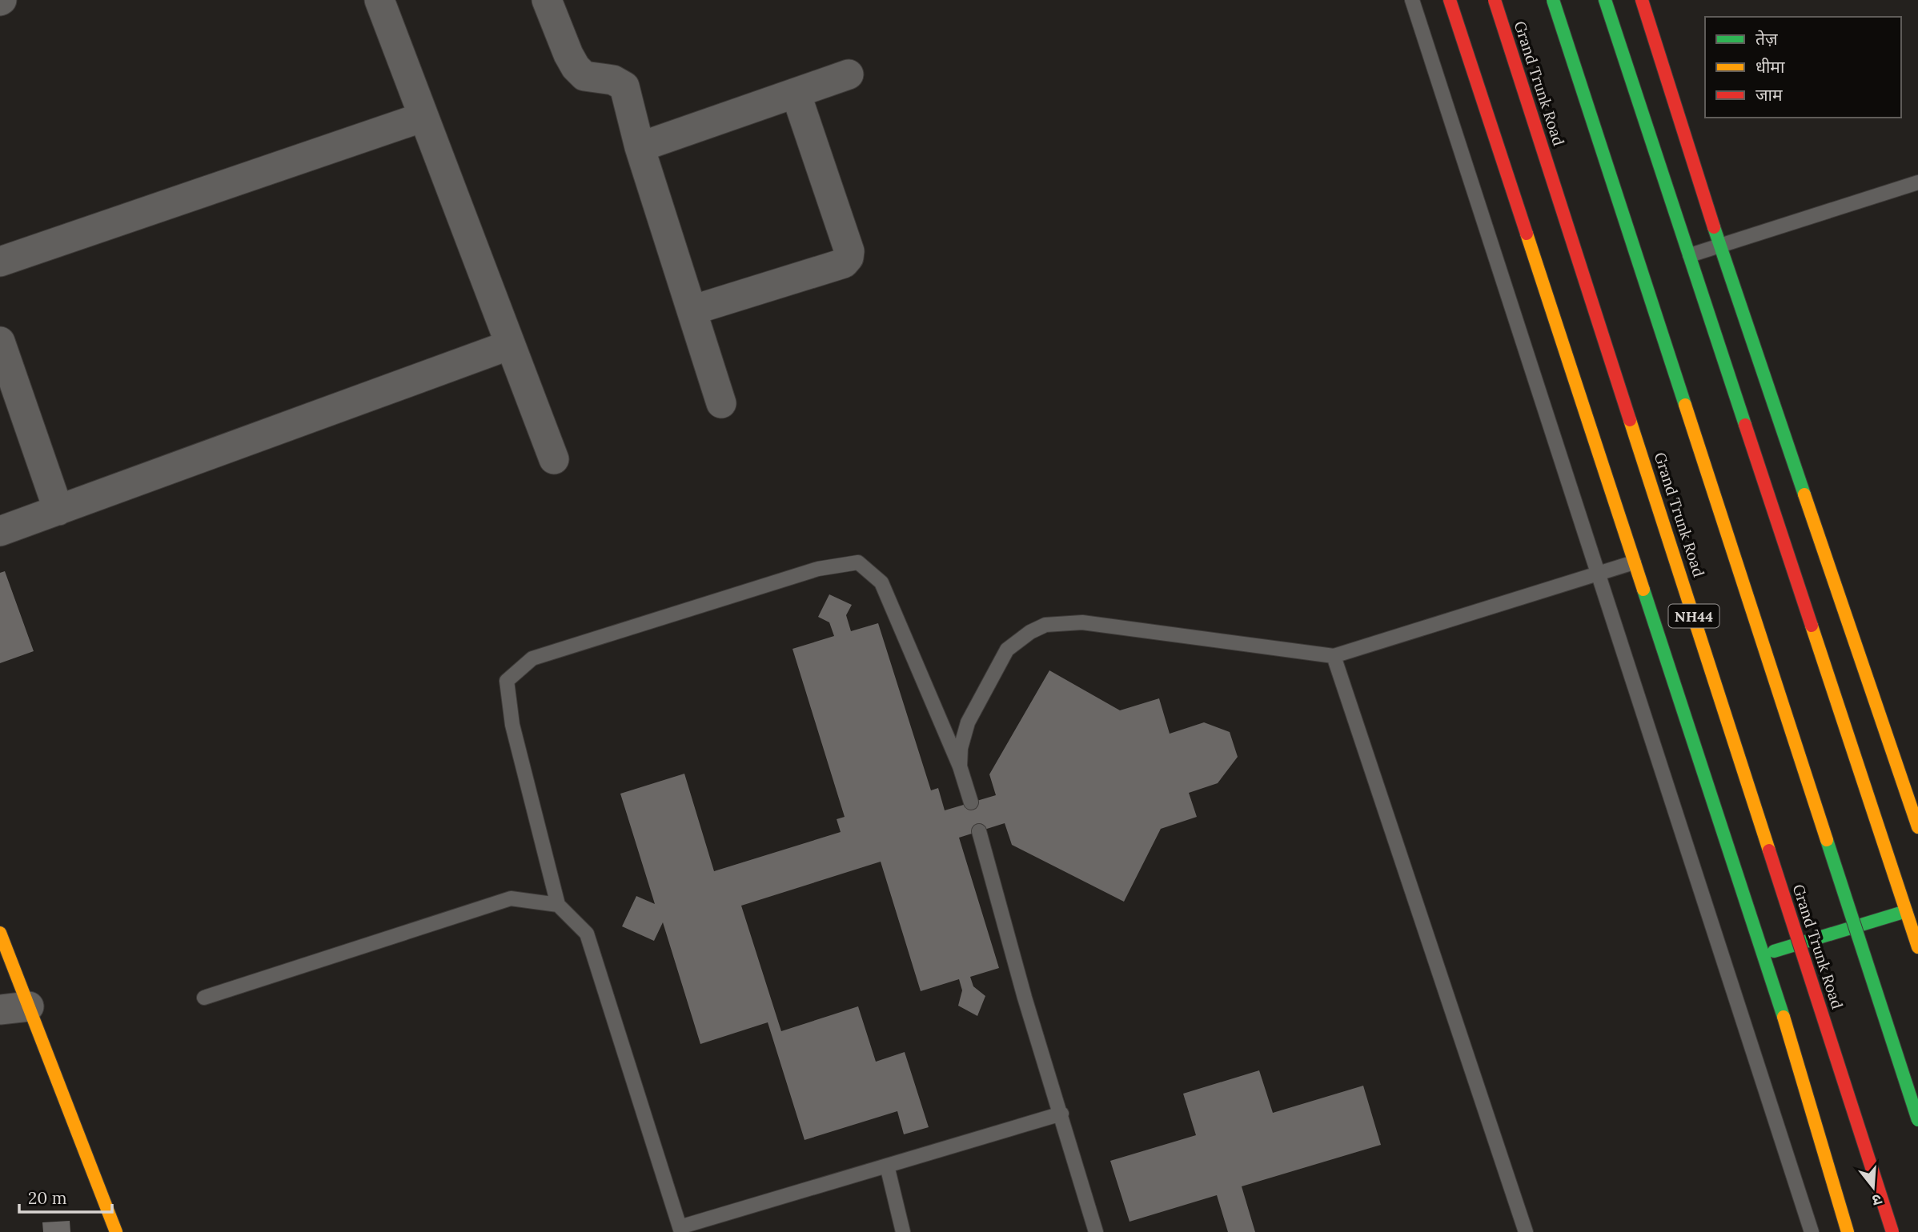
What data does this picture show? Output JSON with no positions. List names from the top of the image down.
{
  "streets": {
    "main road": ["Grand Trunk Road", "NH44"]
  },
  "legend": ["तेज़", "धीमा", "जाम"],
  "scale_bar": "20 m",
  "north": "bottom"
}
